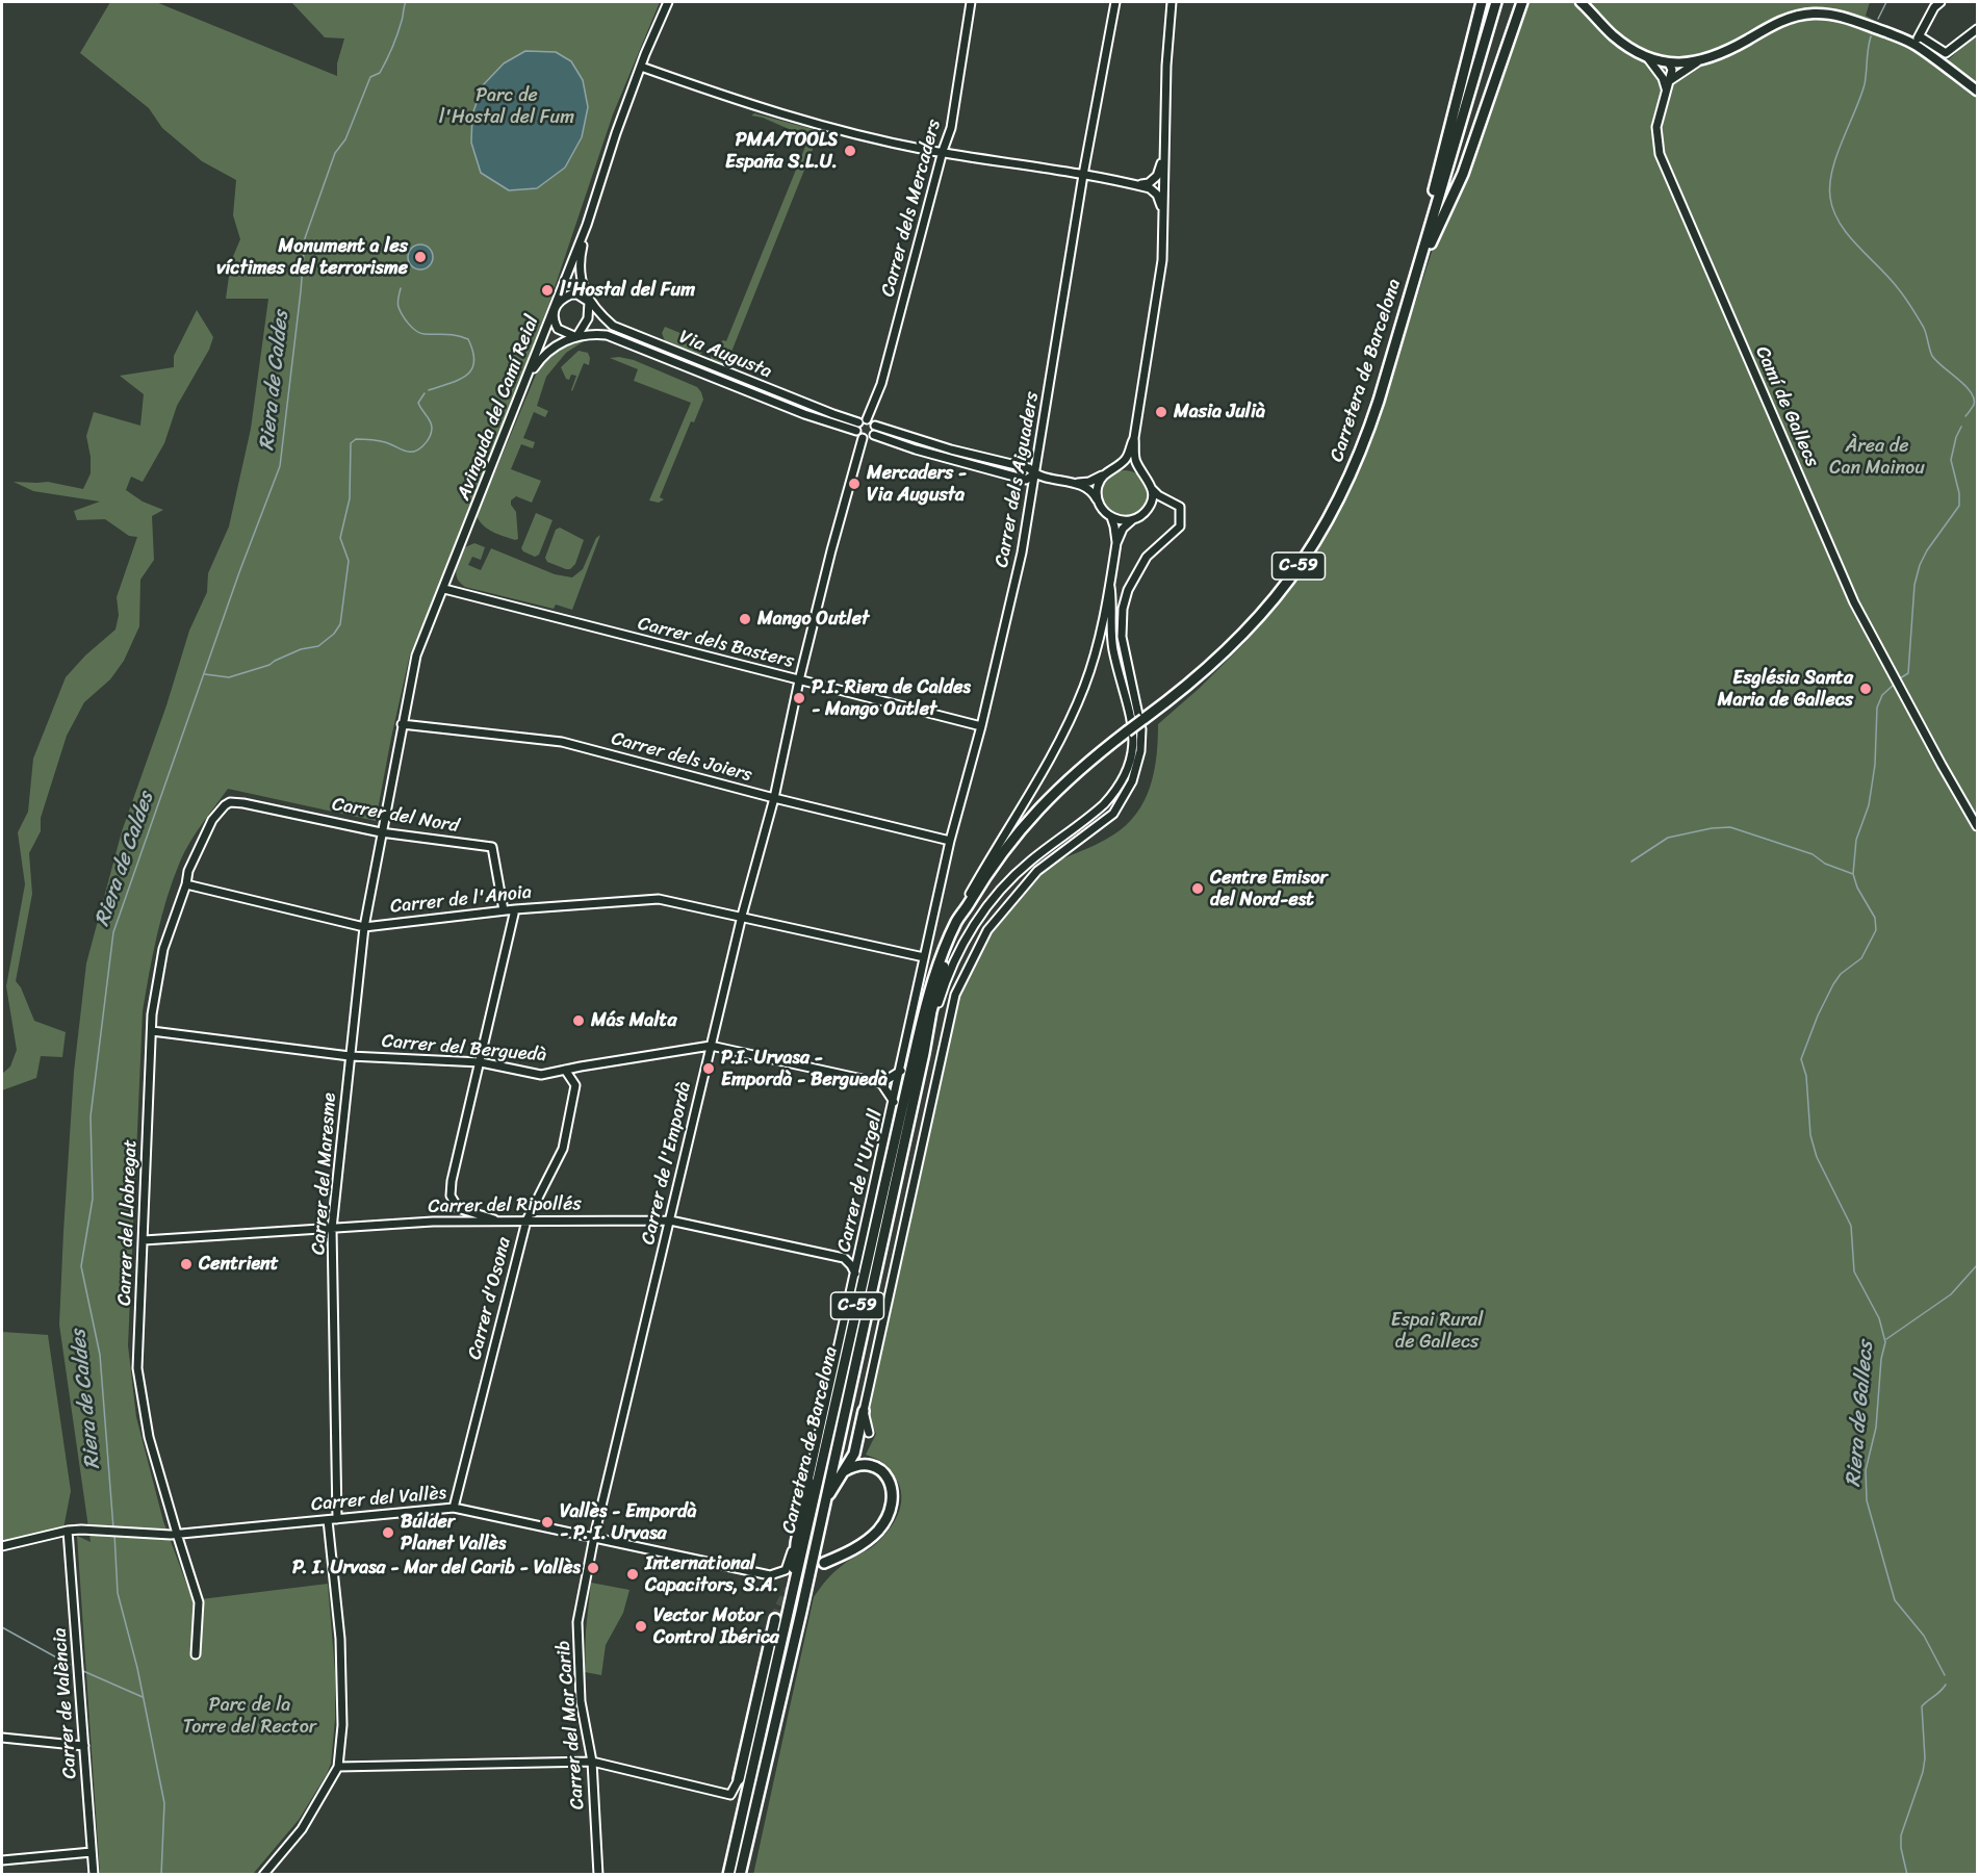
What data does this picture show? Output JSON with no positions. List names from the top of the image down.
{
  "streets": {
    "highway": ["Carretera de Barcelona", "C-59"],
    "street": [
      "Carrer dels Mercaders",
      "Via Augusta",
      "Camí de Gallecs",
      "Avinguda del Camí Reial",
      "Carrer dels Aiguaders",
      "Carrer dels Basters",
      "Carrer dels Joiers",
      "Carrer del Nord",
      "Carrer de l'Anoia",
      "Carrer del Berguedà",
      "Carrer de l'Empordà",
      "Carrer del Maresme",
      "Carrer de l'Urgell",
      "Carrer del Ripollés",
      "Carrer del Llobregat",
      "Carrer d'Osona",
      "Carrer del Vallès",
      "Carrer de València",
      "Carrer del Mar Carib"
    ]
  },
  "crossings": [
    ["Carrer dels Mercaders", "Via Augusta"],
    ["Via Augusta", "Avinguda del Camí Reial"],
    ["Avinguda del Camí Reial", "Carrer dels Basters"],
    ["Avinguda del Camí Reial", "Carrer dels Joiers"],
    ["Avinguda del Camí Reial", "Carrer del Nord"],
    ["Avinguda del Camí Reial", "Carrer del Maresme"],
    ["Carrer dels Aiguaders", "Carrer dels Basters"],
    ["Carrer dels Aiguaders", "Carrer dels Joiers"],
    ["Carrer dels Aiguaders", "Carrer de l'Urgell"],
    ["Carrer dels Joiers", "Carrer de l'Empordà"],
    ["Carrer del Nord", "Carrer de l'Anoia"],
    ["Carrer del Nord", "Carrer del Maresme"],
    ["Carrer del Nord", "Carrer del Llobregat"],
    ["Carrer de l'Anoia", "Carrer de l'Empordà"],
    ["Carrer de l'Anoia", "Carrer del Maresme"],
    ["Carrer de l'Anoia", "Carrer del Llobregat"],
    ["Carrer del Berguedà", "Carrer de l'Empordà"],
    ["Carrer del Berguedà", "Carrer del Maresme"],
    ["Carrer del Berguedà", "Carrer del Llobregat"],
    ["Carrer del Berguedà", "Carrer d'Osona"],
    ["Carrer de l'Empordà", "Carrer del Ripollés"],
    ["Carrer de l'Empordà", "Carrer del Vallès"],
    ["Carrer de l'Empordà", "Carrer del Mar Carib"],
    ["Carrer del Maresme", "Carrer del Ripollés"],
    ["Carrer del Maresme", "Carrer del Vallès"],
    ["Carrer de l'Urgell", "Carrer del Ripollés"],
    ["Carrer de l'Urgell", "Carrer del Vallès"],
    ["Carrer del Ripollés", "Carrer del Llobregat"],
    ["Carrer del Ripollés", "Carrer d'Osona"],
    ["Carrer del Llobregat", "Carrer del Vallès"],
    ["Carrer d'Osona", "Carrer del Vallès"],
    ["Carrer del Vallès", "Carrer de València"],
    ["Carrer del Vallès", "Carrer del Mar Carib"]
  ],
  "water": ["Riera de Caldes", "Riera de Gallecs"],
  "parks": [
    "Parc de l'Hostal del Fum",
    "Àrea de Can Mainou",
    "Espai Rural de Gallecs",
    "Parc de la Torre del Rector"
  ],
  "places": [
    "PMA/TOOLS España S.L.U.",
    "Monument a les víctimes del terrorisme",
    "l'Hostal del Fum",
    "Masia Julià",
    "Mercaders - Via Augusta",
    "Mango Outlet",
    "Església Santa Maria de Gallecs",
    "P.I. Riera de Caldes - Mango Outlet",
    "Centre Emisor del Nord-est",
    "Más Malta",
    "P.I. Urvasa - Empordà - Berguedà",
    "Centrient",
    "Vallès - Empordà - P. I. Urvasa",
    "Búlder Planet Vallès",
    "P. I. Urvasa - Mar del Carib - Vallès",
    "International Capacitors, S.A.",
    "Vector Motor Control Ibérica"
  ]
}
